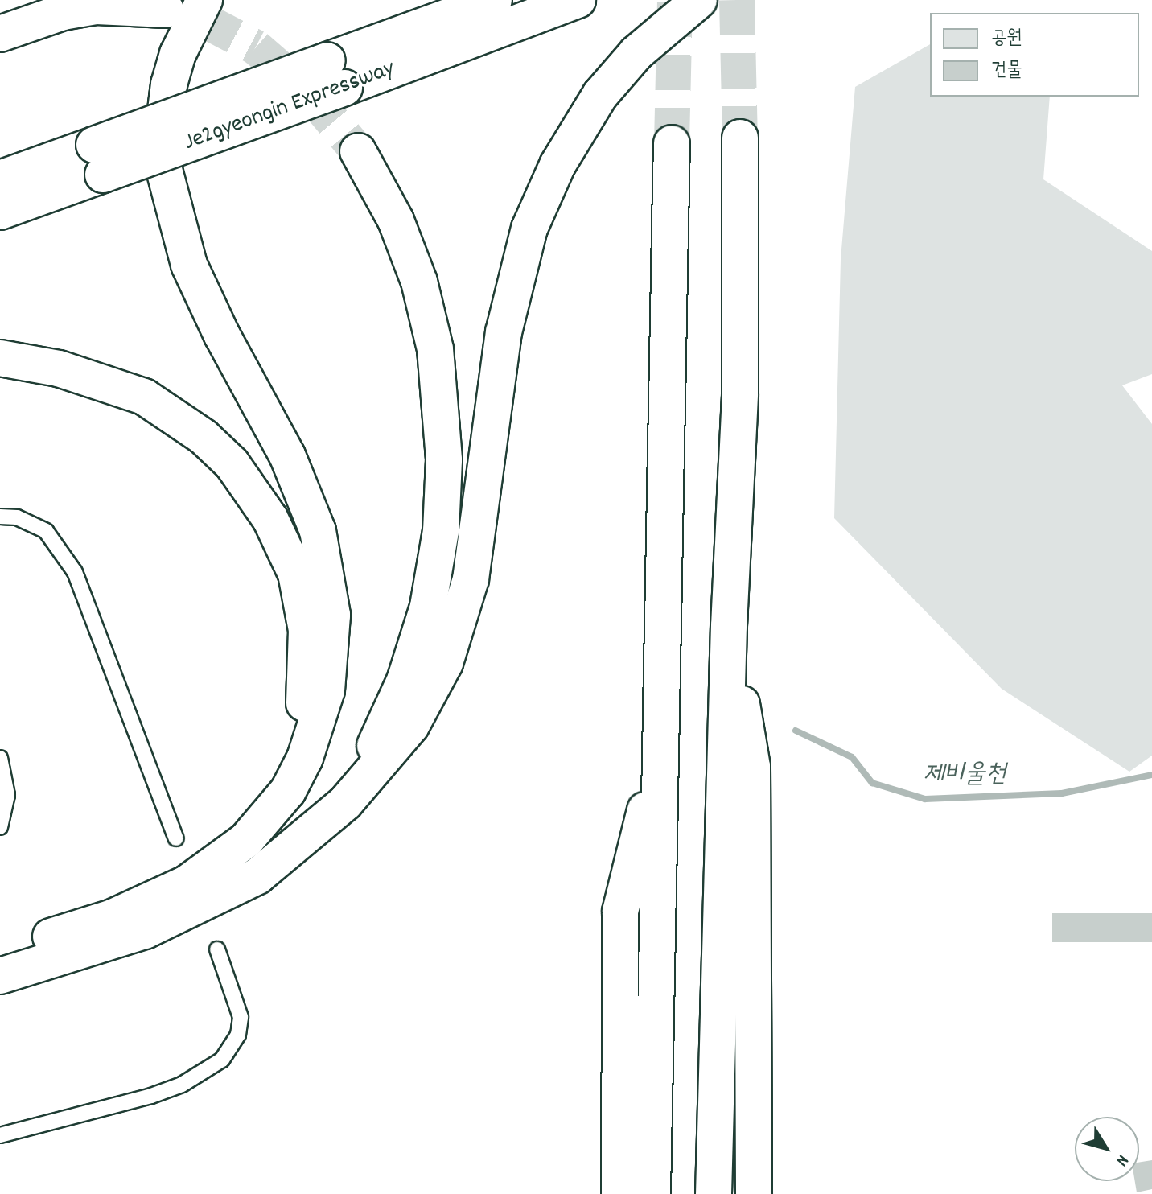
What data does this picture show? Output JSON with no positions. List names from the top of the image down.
{
  "streets": {
    "highway": ["Je2gyeongin Expressway"]
  },
  "water": ["제비울천"],
  "legend": ["공원", "건물"],
  "north": "bottom right"
}
